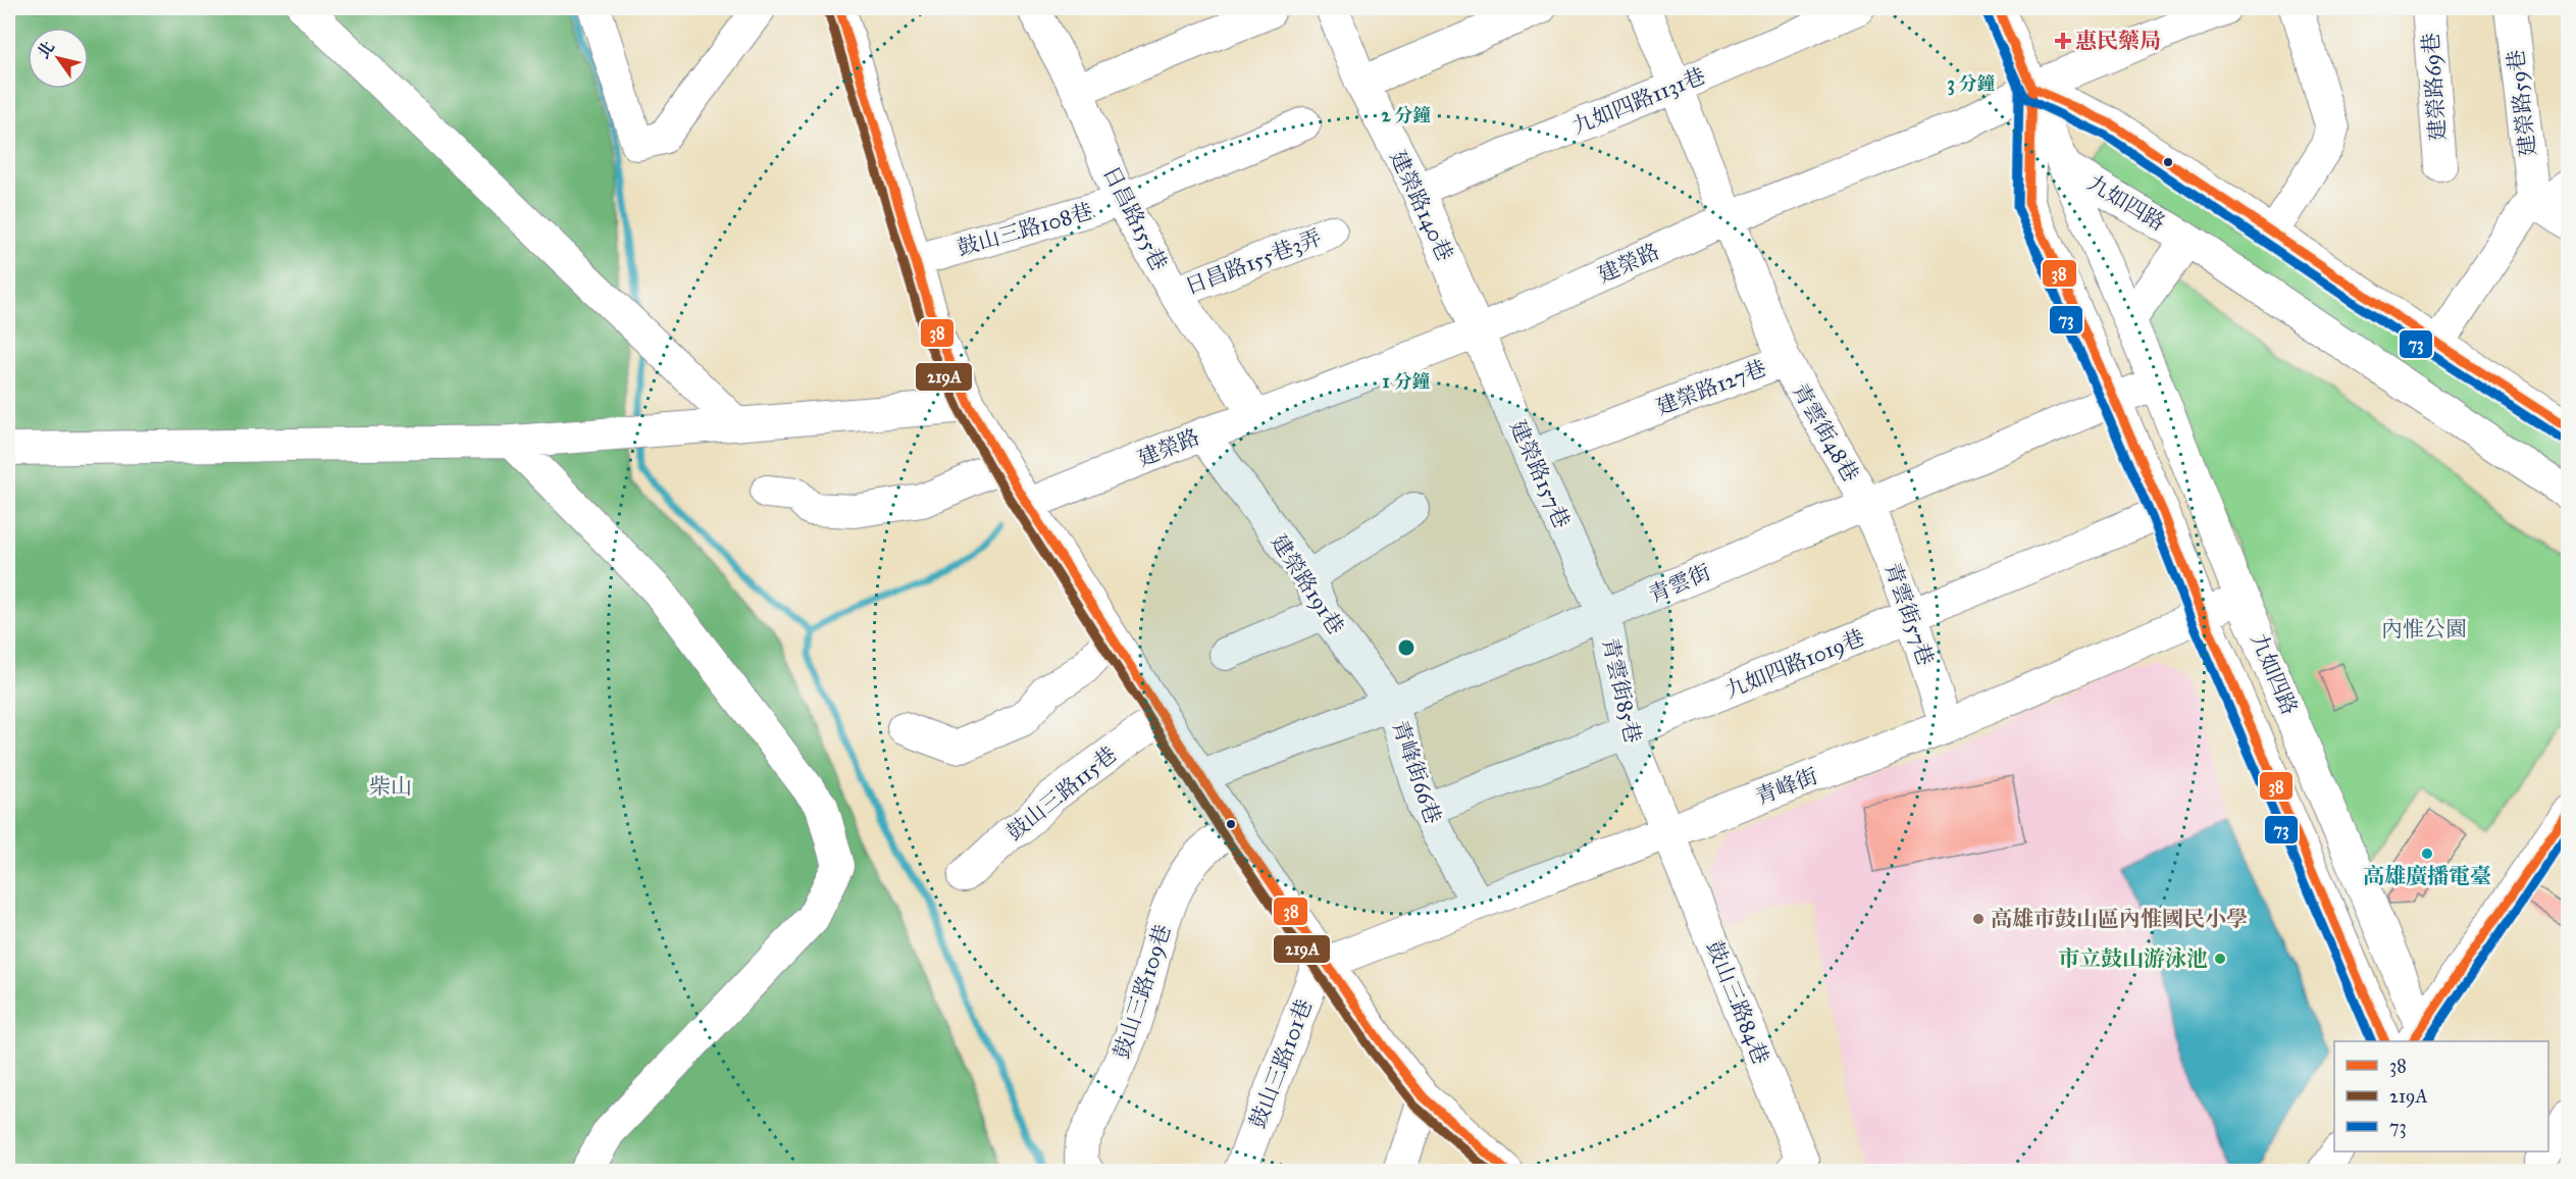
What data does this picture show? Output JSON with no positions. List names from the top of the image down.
{
  "streets": {
    "street": [
      "建榮路69巷",
      "九如四路1131巷",
      "建榮路59巷",
      "九如四路",
      "建榮路140巷",
      "日昌路155巷",
      "鼓山三路108巷",
      "日昌路155巷3弄",
      "建榮路",
      "建榮路127巷",
      "青雲街48巷",
      "建榮路157巷",
      "青雲街",
      "建榮路191巷",
      "青雲街57巷",
      "九如四路1019巷",
      "青雲街85巷",
      "青峰街66巷",
      "青峰街",
      "鼓山三路115巷",
      "鼓山三路109巷",
      "鼓山三路84巷",
      "鼓山三路101巷"
    ]
  },
  "crossings": [
    ["九如四路1131巷", "建榮路140巷"],
    ["九如四路1131巷", "建榮路127巷"],
    ["九如四路", "建榮路"],
    ["九如四路", "青雲街"],
    ["九如四路", "九如四路1019巷"],
    ["九如四路", "青峰街"],
    ["建榮路140巷", "建榮路"],
    ["建榮路140巷", "建榮路157巷"],
    ["日昌路155巷", "鼓山三路108巷"],
    ["日昌路155巷", "日昌路155巷3弄"],
    ["日昌路155巷", "建榮路"],
    ["建榮路", "建榮路127巷"],
    ["建榮路", "建榮路157巷"],
    ["建榮路", "建榮路191巷"],
    ["建榮路127巷", "青雲街48巷"],
    ["建榮路127巷", "建榮路157巷"],
    ["青雲街48巷", "青雲街"],
    ["青雲街48巷", "青雲街57巷"],
    ["建榮路157巷", "青雲街"],
    ["建榮路157巷", "青雲街85巷"],
    ["青雲街", "建榮路191巷"],
    ["青雲街", "青雲街57巷"],
    ["青雲街", "青雲街85巷"],
    ["青雲街", "青峰街66巷"],
    ["建榮路191巷", "青峰街66巷"],
    ["青雲街57巷", "九如四路1019巷"],
    ["青雲街57巷", "青峰街"],
    ["九如四路1019巷", "青雲街85巷"],
    ["九如四路1019巷", "青峰街66巷"],
    ["青雲街85巷", "青峰街"],
    ["青雲街85巷", "鼓山三路84巷"],
    ["青峰街66巷", "青峰街"],
    ["青峰街", "鼓山三路84巷"],
    ["青峰街", "鼓山三路101巷"]
  ],
  "parks": ["內惟公園", "柴山"],
  "places": {
    "health": ["惠民藥局"],
    "other": ["高雄廣播電臺", "高雄市鼓山區內惟國民小學", "市立鼓山游泳池"]
  },
  "lines": ["transit line 38", "transit line 219A", "transit line 73"],
  "legend": ["38", "219A", "73"],
  "north": "top left",
  "rings": ["3 分鐘", "2 分鐘", "1 分鐘"]
}
